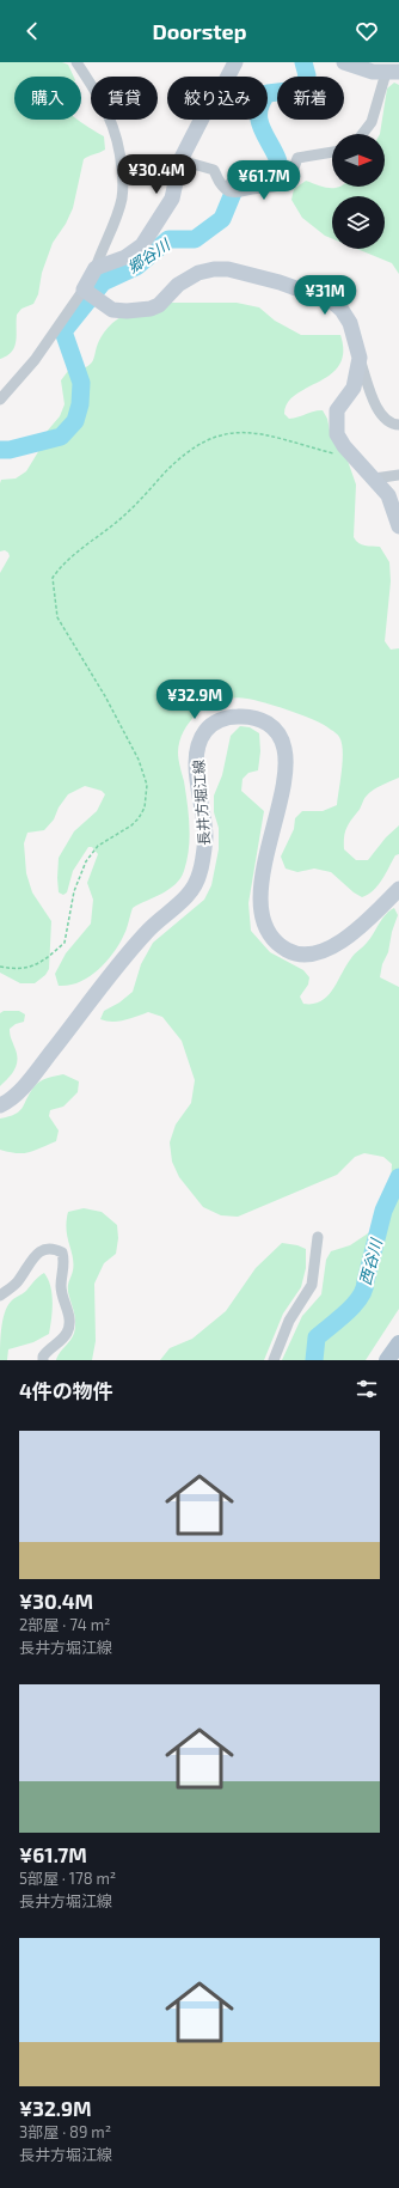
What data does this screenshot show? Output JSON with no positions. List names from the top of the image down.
{
  "streets": {
    "main road": ["長井方堀江線"]
  },
  "water": ["郷谷川", "西谷川"],
  "north": "right",
  "page": {
    "header": "Doorstep",
    "chip": [
      "購入",
      "賃貸",
      "絞り込み",
      "新着"
    ],
    "price": [
      "¥30.4M",
      "¥61.7M",
      "¥31M",
      "¥32.9M"
    ],
    "heading": "4件の物件",
    "list": [
      {
        "name": "¥30.4M",
        "note": "2部屋 · 74 m² · 長井方堀江線"
      },
      {
        "name": "¥61.7M",
        "note": "5部屋 · 178 m² · 長井方堀江線"
      },
      {
        "name": "¥32.9M",
        "note": "3部屋 · 89 m² · 長井方堀江線"
      }
    ]
  }
}
